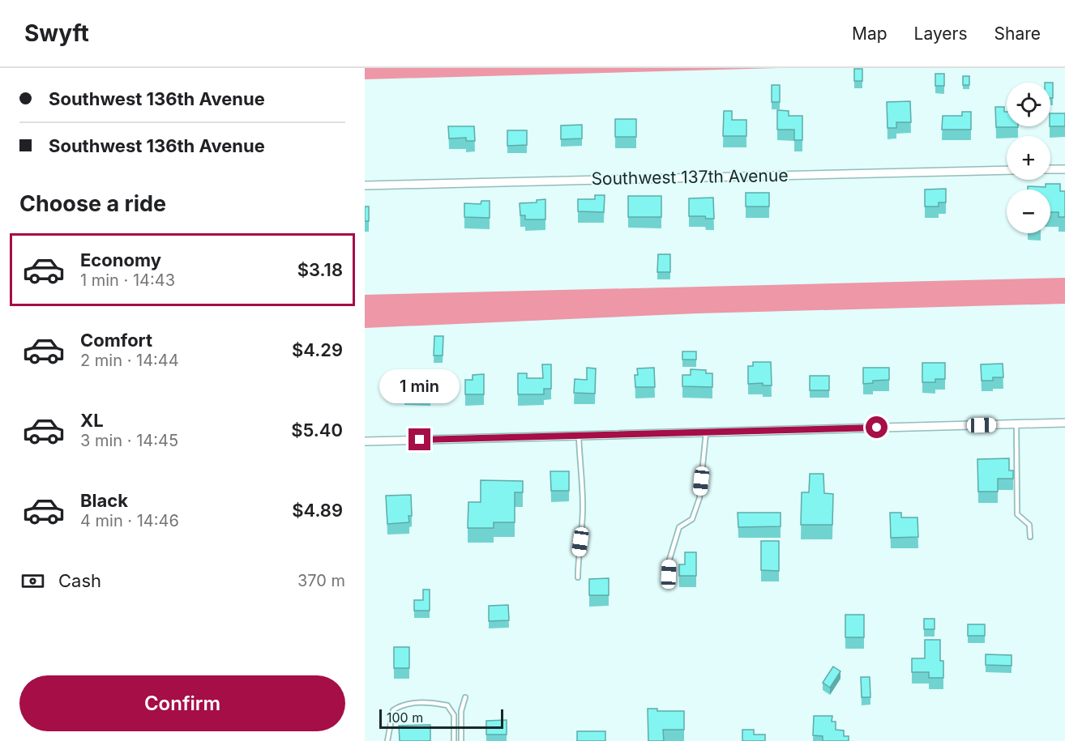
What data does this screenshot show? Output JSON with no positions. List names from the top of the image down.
{
  "streets": {
    "street": ["Southwest 137th Avenue"]
  },
  "scale_bar": "100 m",
  "page": {
    "header": "Swyft",
    "nav": ["Map", "Layers", "Share"],
    "banner": ["Southwest 136th Avenue", "Southwest 136th Avenue"],
    "map_buttons": ["+", "−"],
    "heading": "Choose a ride",
    "list": [
      {
        "name": "Economy",
        "note": "1 min · 14:43",
        "value": "$3.18"
      },
      {
        "name": "Comfort",
        "note": "2 min · 14:44",
        "value": "$4.29"
      },
      {
        "name": "XL",
        "note": "3 min · 14:45",
        "value": "$5.40"
      },
      {
        "name": "Black",
        "note": "4 min · 14:46",
        "value": "$4.89"
      }
    ],
    "bubble": "1 min",
    "pay": ["Cash", "370 m"],
    "buttons": "Confirm",
    "scale": "100 m"
  }
}
